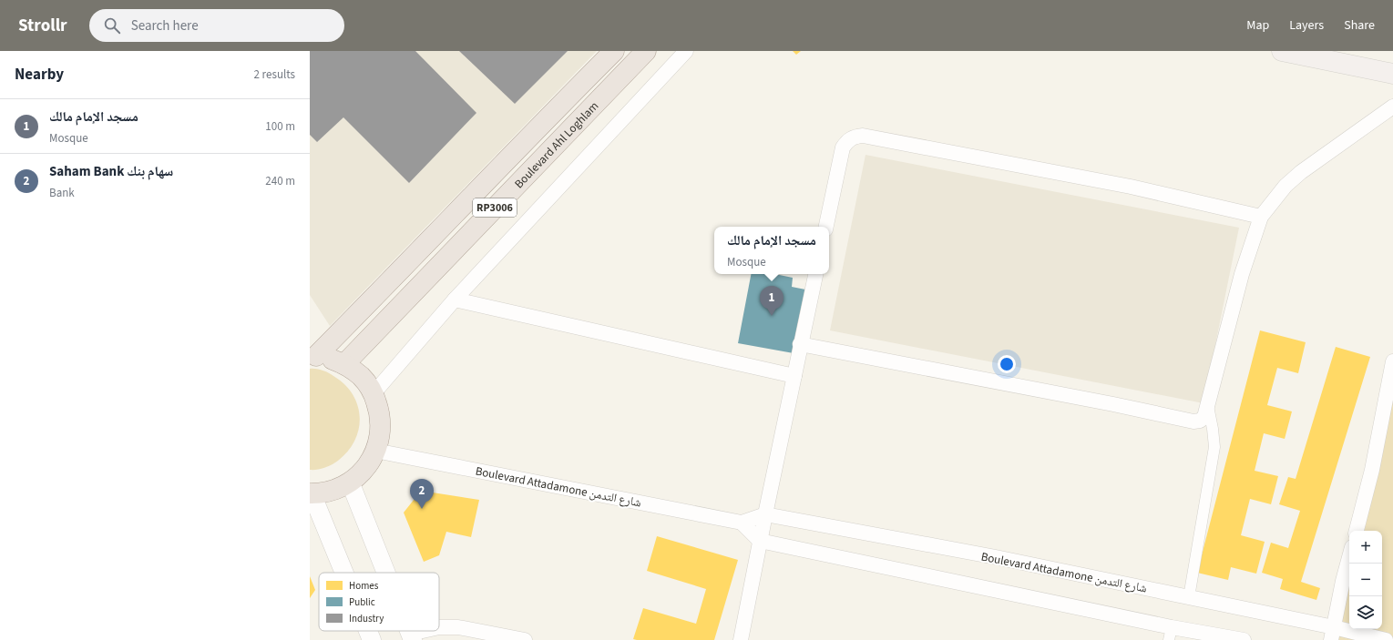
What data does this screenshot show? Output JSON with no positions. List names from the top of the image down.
{
  "streets": {
    "main road": ["Boulevard Ahl Loghlam", "RP3006"],
    "street": ["Boulevard Attadamone شارع التدمن"]
  },
  "crossings": [
    ["Boulevard Ahl Loghlam", "RP3006"],
    ["RP3006", "Boulevard Attadamone شارع التدمن"]
  ],
  "legend": ["Homes", "Public", "Industry"],
  "page": {
    "header": "Strollr",
    "search": "Search here",
    "nav": ["Map", "Layers", "Share"],
    "heading": ["Nearby", "2 results"],
    "list": [
      {
        "mark": "1",
        "name": "مسجد الإمام مالك",
        "note": "Mosque",
        "value": "100 m"
      },
      {
        "mark": "2",
        "name": "Saham Bank سهام بنك",
        "note": "Bank",
        "value": "240 m"
      }
    ],
    "popup": ["مسجد الإمام مالك", "Mosque"],
    "pins": ["1", "2"],
    "map_buttons": ["+", "−"]
  }
}
